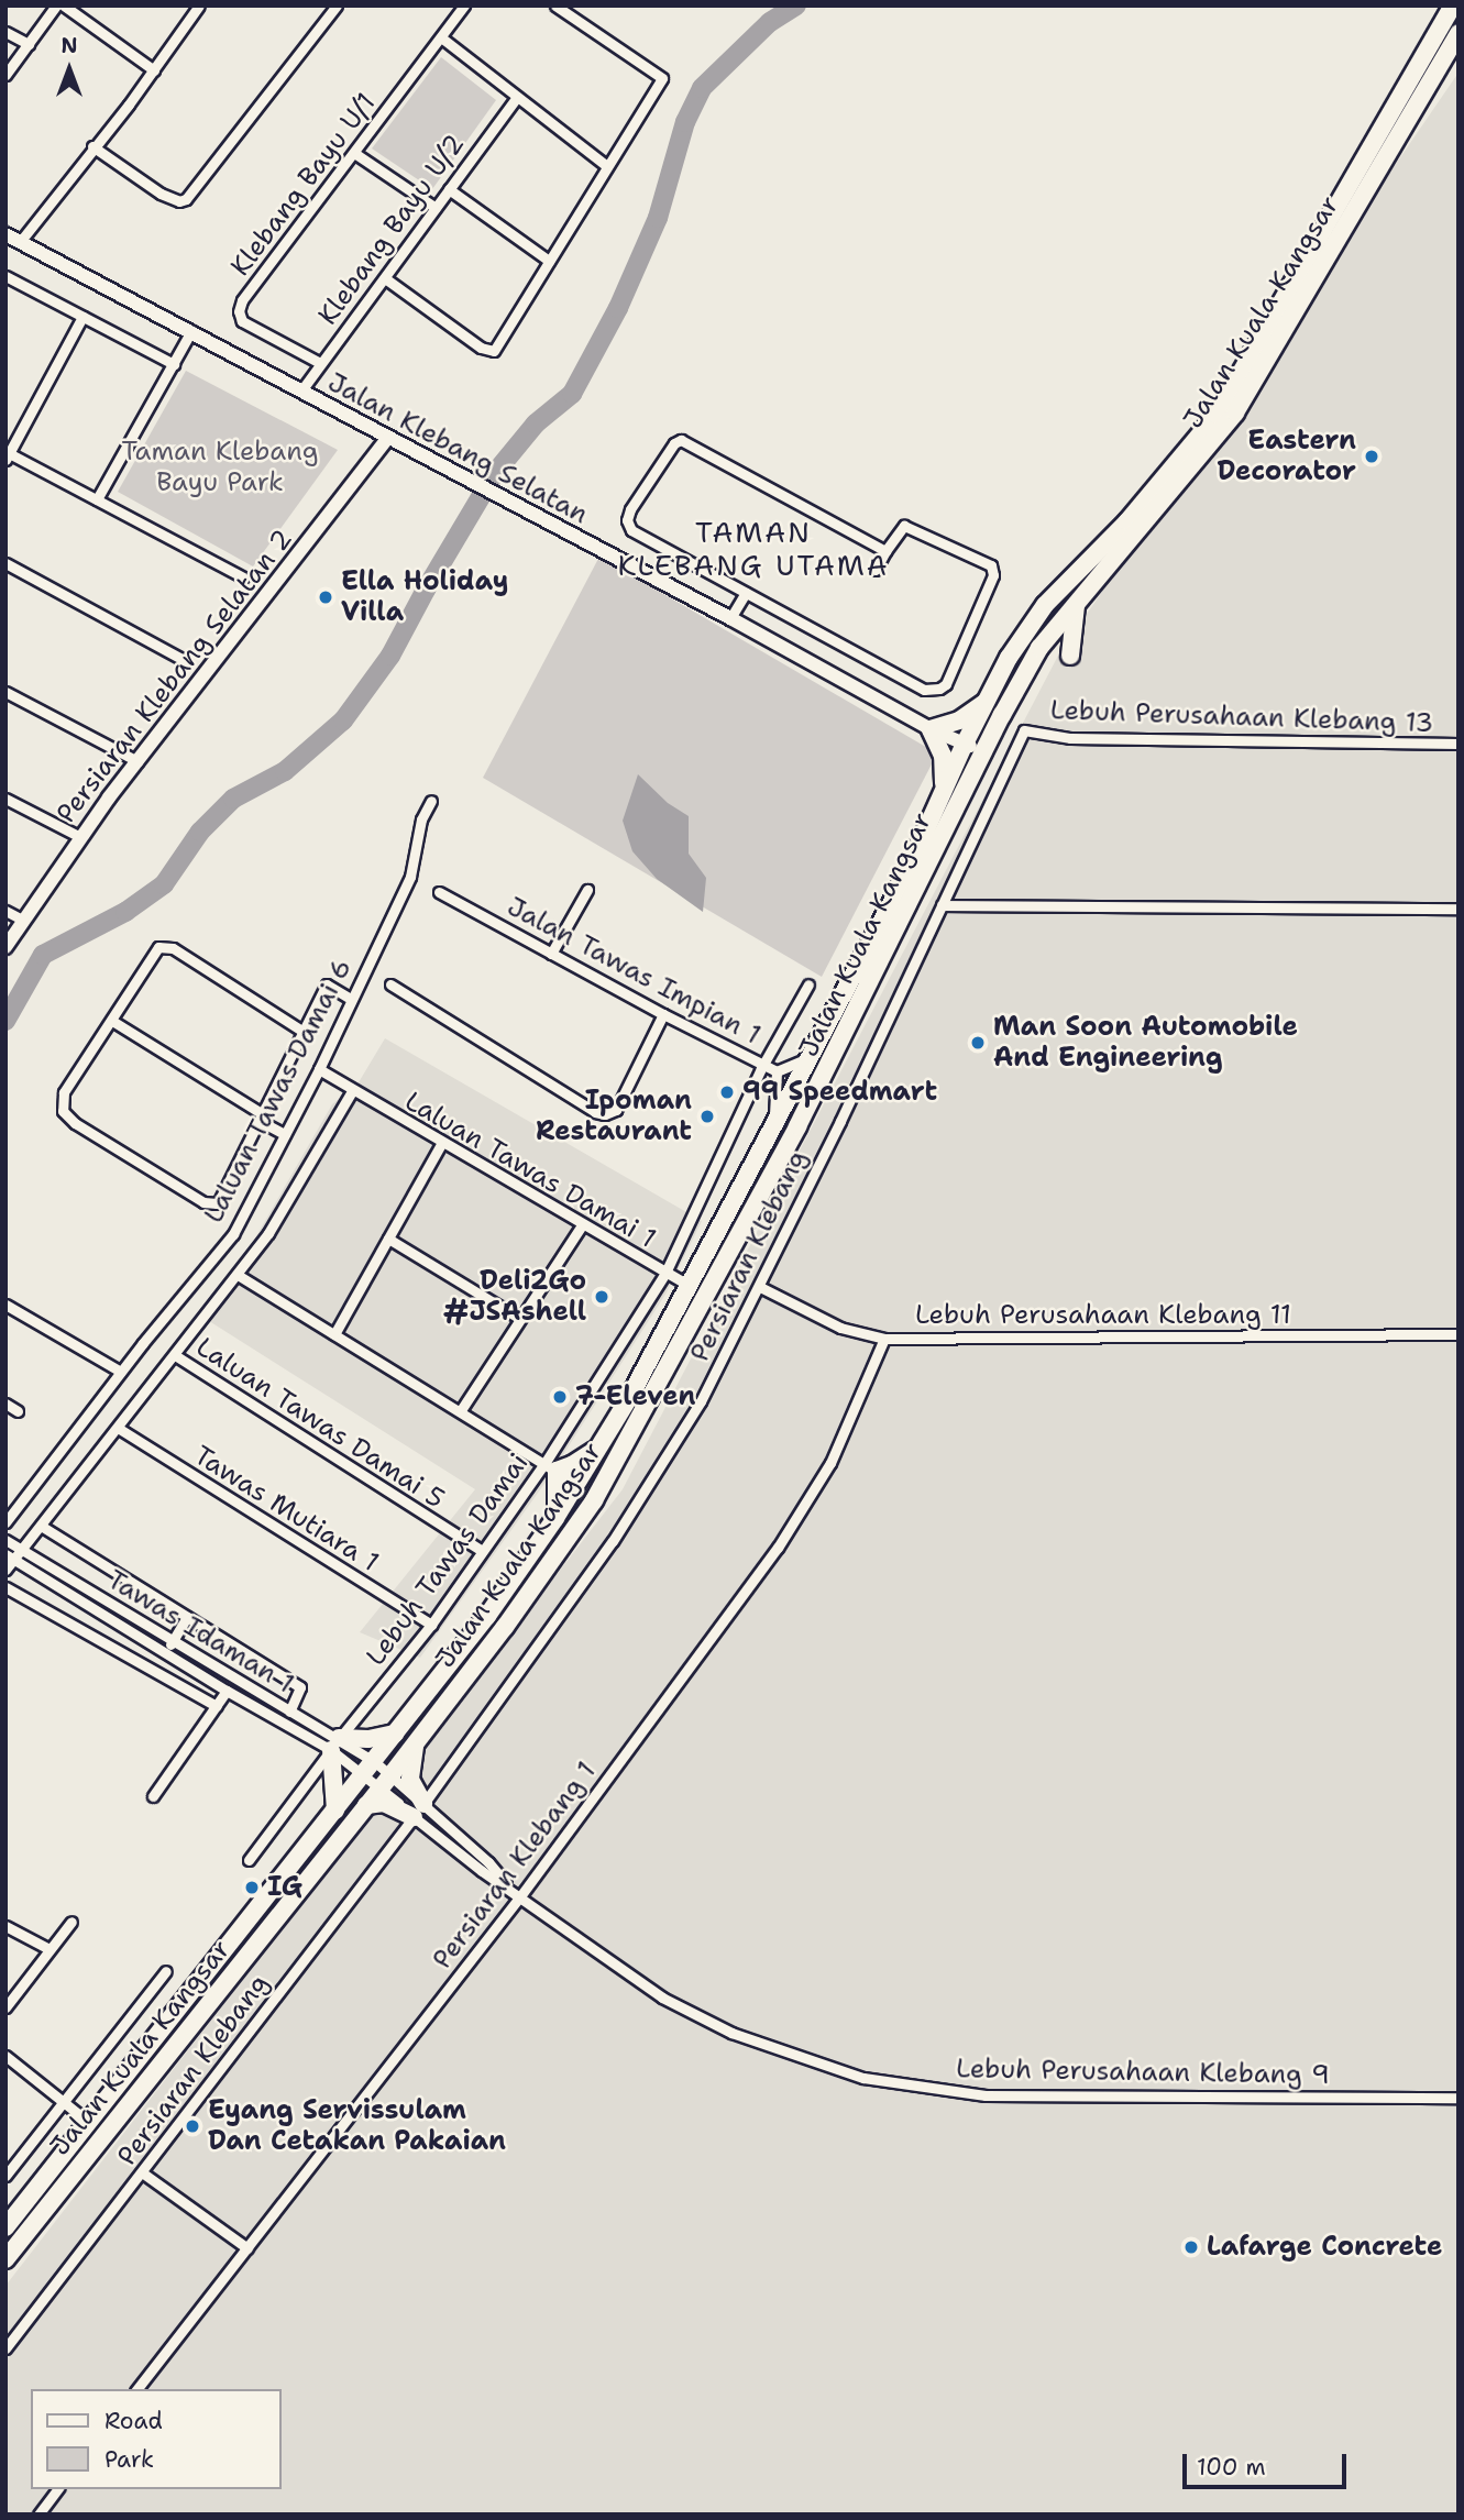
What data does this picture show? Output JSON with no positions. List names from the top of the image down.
{
  "streets": {
    "highway": ["Jalan Kuala Kangsar"],
    "street": [
      "Klebang Bayu U/1",
      "Klebang Bayu U/2",
      "Jalan Klebang Selatan",
      "Persiaran Klebang Selatan 2",
      "Lebuh Perusahaan Klebang 13",
      "Jalan Tawas Impian 1",
      "Laluan Tawas Damai 6",
      "Laluan Tawas Damai 1",
      "Persiaran Klebang",
      "Lebuh Perusahaan Klebang 11",
      "Laluan Tawas Damai 5",
      "Tawas Mutiara 1",
      "Lebuh Tawas Damai",
      "Tawas Idaman 1",
      "Persiaran Klebang 1",
      "Lebuh Perusahaan Klebang 9"
    ]
  },
  "crossings": [
    ["Klebang Bayu U/1", "Klebang Bayu U/2"],
    ["Klebang Bayu U/2", "Jalan Klebang Selatan"],
    ["Jalan Kuala Kangsar", "Jalan Klebang Selatan"],
    ["Jalan Kuala Kangsar", "Jalan Tawas Impian 1"],
    ["Jalan Kuala Kangsar", "Laluan Tawas Damai 1"],
    ["Jalan Kuala Kangsar", "Tawas Idaman 1"],
    ["Jalan Kuala Kangsar", "Lebuh Perusahaan Klebang 9"],
    ["Jalan Klebang Selatan", "Persiaran Klebang Selatan 2"],
    ["Lebuh Perusahaan Klebang 13", "Persiaran Klebang"],
    ["Jalan Tawas Impian 1", "Lebuh Tawas Damai"],
    ["Laluan Tawas Damai 6", "Laluan Tawas Damai 1"],
    ["Laluan Tawas Damai 6", "Laluan Tawas Damai 5"],
    ["Laluan Tawas Damai 6", "Tawas Mutiara 1"],
    ["Laluan Tawas Damai 6", "Tawas Idaman 1"],
    ["Laluan Tawas Damai 1", "Lebuh Tawas Damai"],
    ["Persiaran Klebang", "Lebuh Perusahaan Klebang 11"],
    ["Persiaran Klebang", "Lebuh Perusahaan Klebang 9"],
    ["Lebuh Perusahaan Klebang 11", "Persiaran Klebang 1"],
    ["Laluan Tawas Damai 5", "Lebuh Tawas Damai"],
    ["Tawas Mutiara 1", "Lebuh Tawas Damai"],
    ["Lebuh Tawas Damai", "Tawas Idaman 1"],
    ["Persiaran Klebang 1", "Lebuh Perusahaan Klebang 9"]
  ],
  "districts": ["TAMAN KLEBANG UTAMA"],
  "parks": ["Taman Klebang Bayu Park"],
  "places": [
    "Eastern Decorator",
    "Ella Holiday Villa",
    "Man Soon Automobile And Engineering",
    "99 Speedmart",
    "Ipoman Restaurant",
    "Deli2Go #JSAshell",
    "7-Eleven",
    "IG",
    "Eyang Servissulam Dan Cetakan Pakaian",
    "Lafarge Concrete"
  ],
  "legend": ["Road", "Park"],
  "scale_bar": "100 m",
  "north": "top"
}
